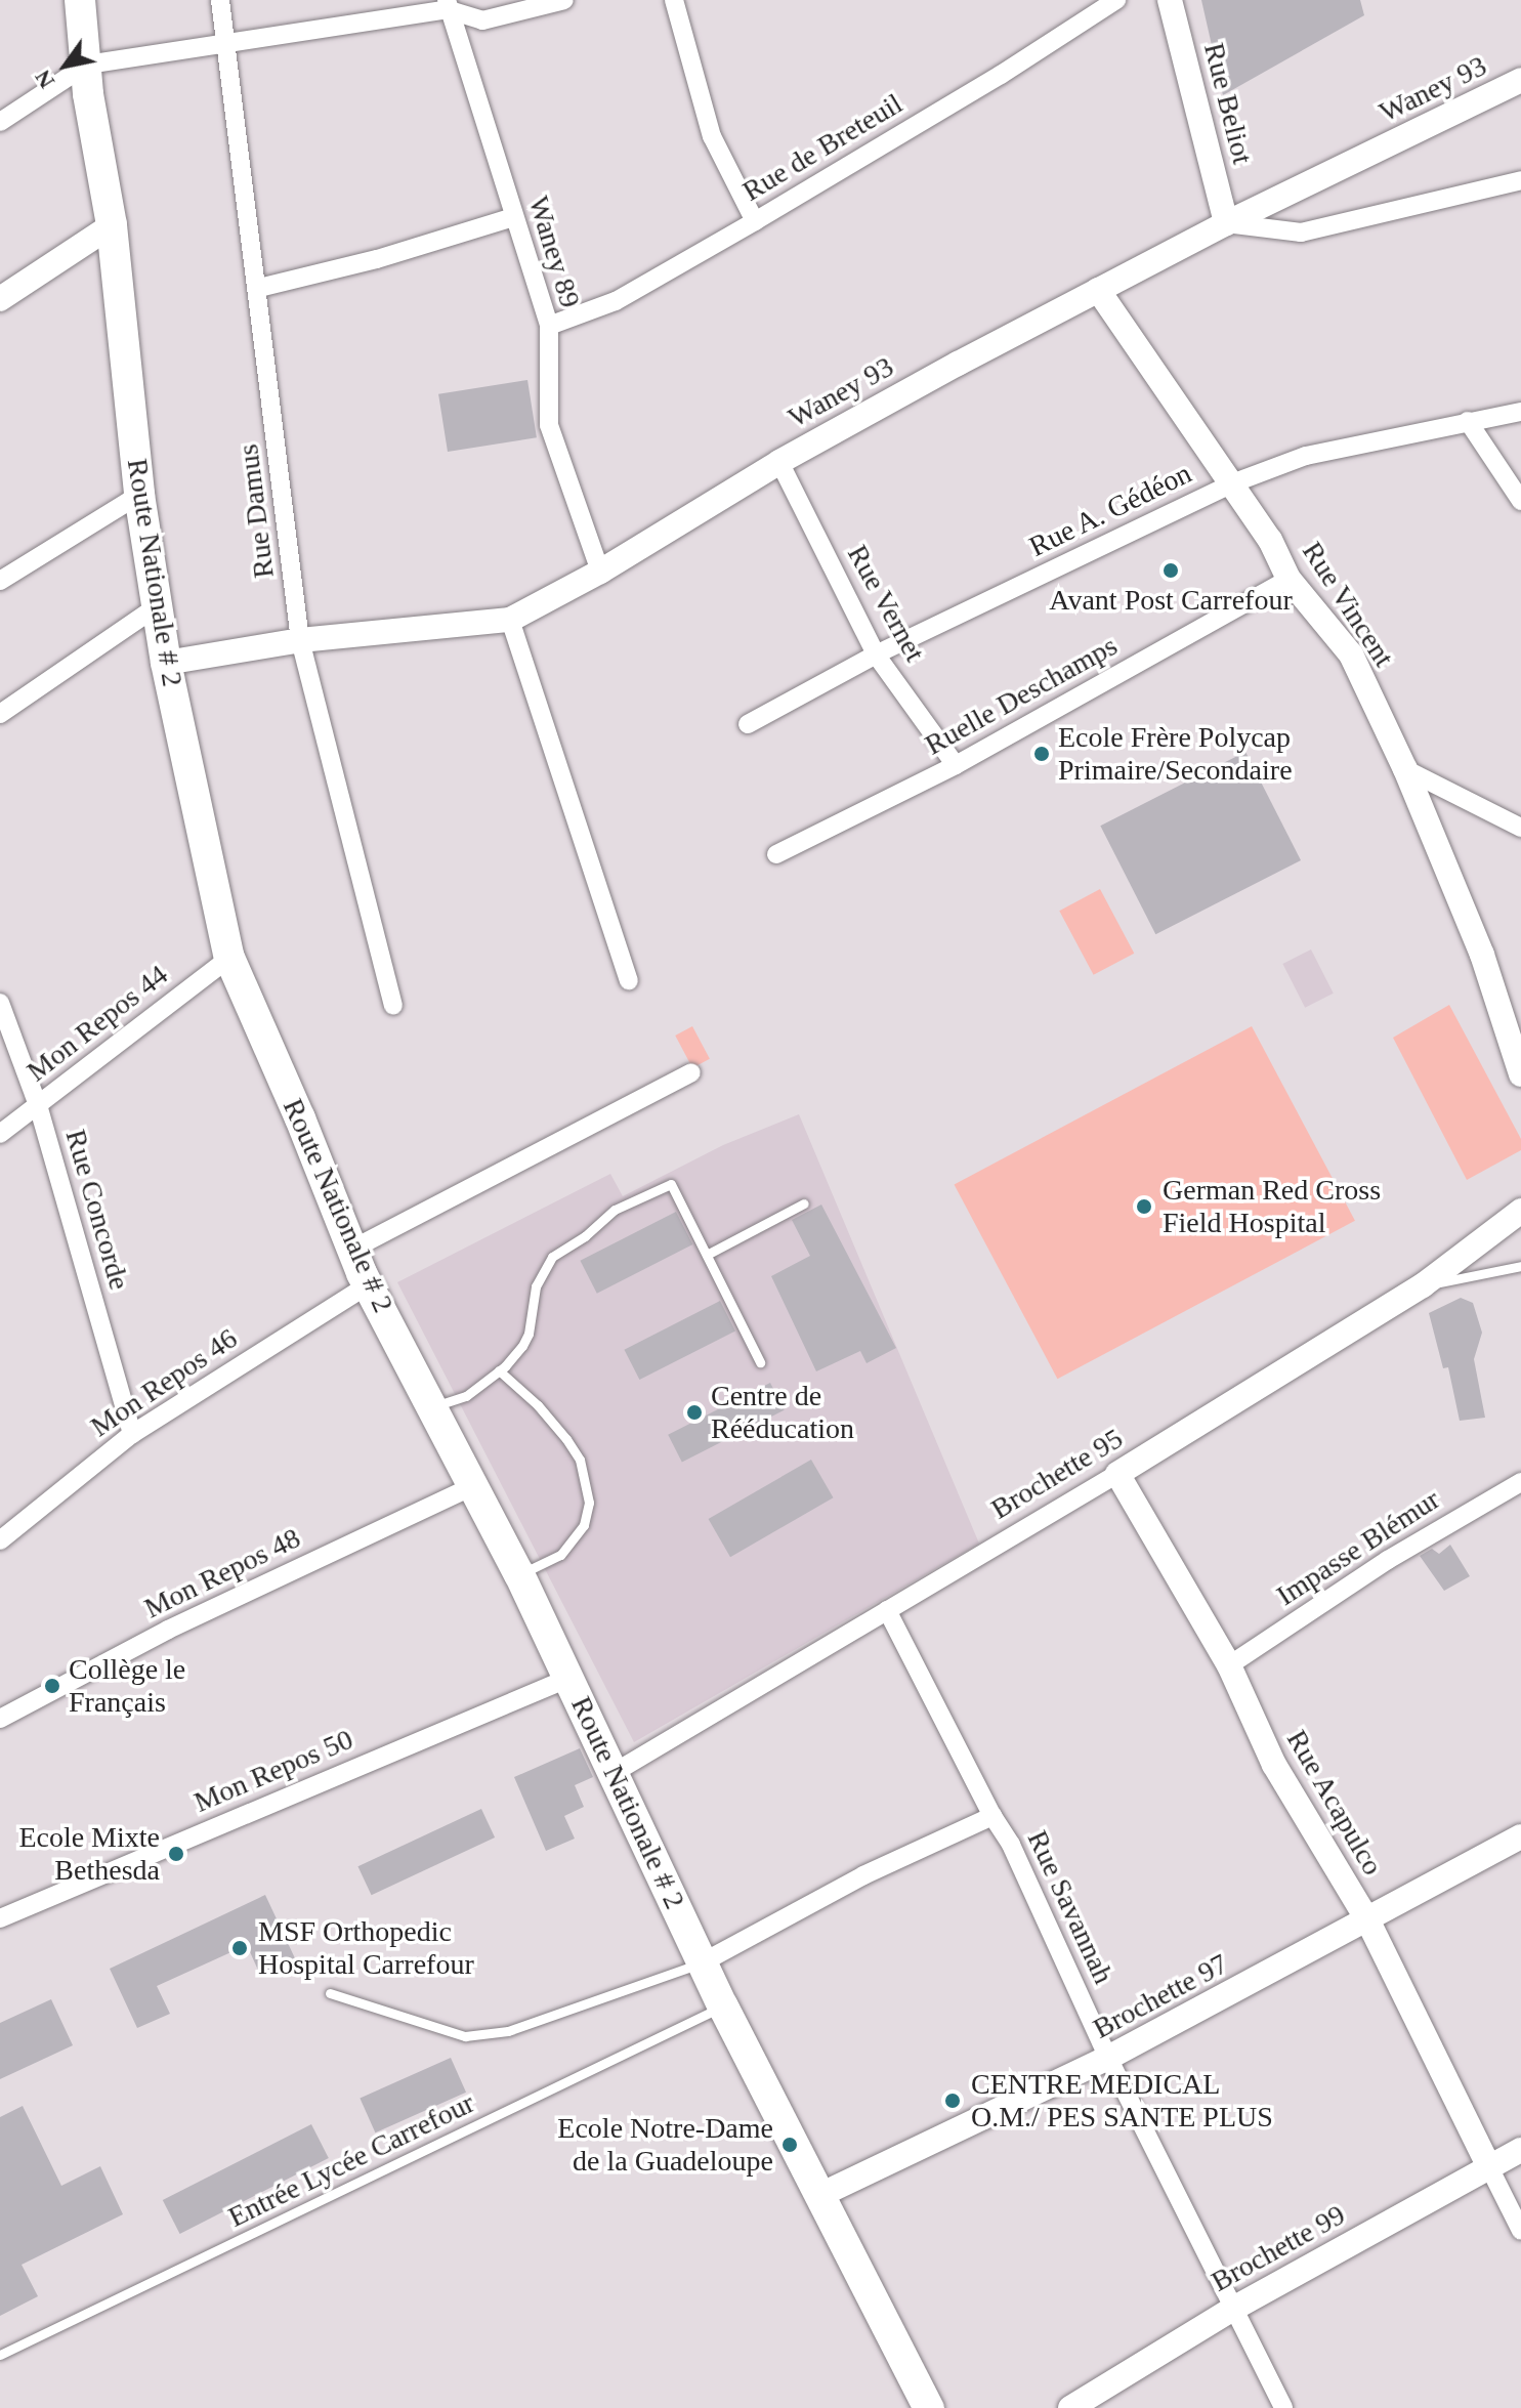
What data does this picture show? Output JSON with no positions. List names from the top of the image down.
{
  "streets": {
    "main road": ["Route Nationale # 2"],
    "street": [
      "Waney 93",
      "Rue Beliot",
      "Rue de Breteuil",
      "Waney 89",
      "Rue A. Gédéon",
      "Rue Damus",
      "Rue Vernet",
      "Rue Vincent",
      "Ruelle Deschamps",
      "Mon Repos 44",
      "Rue Concorde",
      "Mon Repos 46",
      "Brochette 95",
      "Impasse Blémur",
      "Mon Repos 48",
      "Mon Repos 50",
      "Rue Acapulco",
      "Rue Savannah",
      "Brochette 97",
      "Brochette 99"
    ],
    "lane": ["Entrée Lycée Carrefour"]
  },
  "crossings": [
    ["Waney 93", "Rue Beliot"],
    ["Waney 93", "Waney 89"],
    ["Waney 93", "Rue Damus"],
    ["Waney 93", "Route Nationale # 2"],
    ["Waney 93", "Rue Vernet"],
    ["Waney 93", "Rue Vincent"],
    ["Rue de Breteuil", "Waney 89"],
    ["Rue A. Gédéon", "Rue Vernet"],
    ["Rue A. Gédéon", "Rue Vincent"],
    ["Route Nationale # 2", "Mon Repos 44"],
    ["Route Nationale # 2", "Mon Repos 46"],
    ["Route Nationale # 2", "Brochette 95"],
    ["Route Nationale # 2", "Mon Repos 48"],
    ["Route Nationale # 2", "Mon Repos 50"],
    ["Route Nationale # 2", "Brochette 97"],
    ["Route Nationale # 2", "Entrée Lycée Carrefour"],
    ["Rue Vernet", "Ruelle Deschamps"],
    ["Rue Vincent", "Ruelle Deschamps"],
    ["Mon Repos 44", "Rue Concorde"],
    ["Rue Concorde", "Mon Repos 46"],
    ["Brochette 95", "Rue Acapulco"],
    ["Brochette 95", "Rue Savannah"],
    ["Impasse Blémur", "Rue Acapulco"],
    ["Rue Acapulco", "Brochette 97"],
    ["Rue Acapulco", "Brochette 99"],
    ["Rue Savannah", "Brochette 97"],
    ["Rue Savannah", "Brochette 99"]
  ],
  "places": [
    "Avant Post Carrefour",
    "Ecole Frère Polycap Primaire/Secondaire",
    "German Red Cross Field Hospital",
    "Centre de Rééducation",
    "Collège le Français",
    "Ecole Mixte Bethesda",
    "MSF Orthopedic Hospital Carrefour",
    "CENTRE MEDICAL O.M./ PES SANTE PLUS",
    "Ecole Notre-Dame de la Guadeloupe"
  ],
  "north": "bottom left"
}
